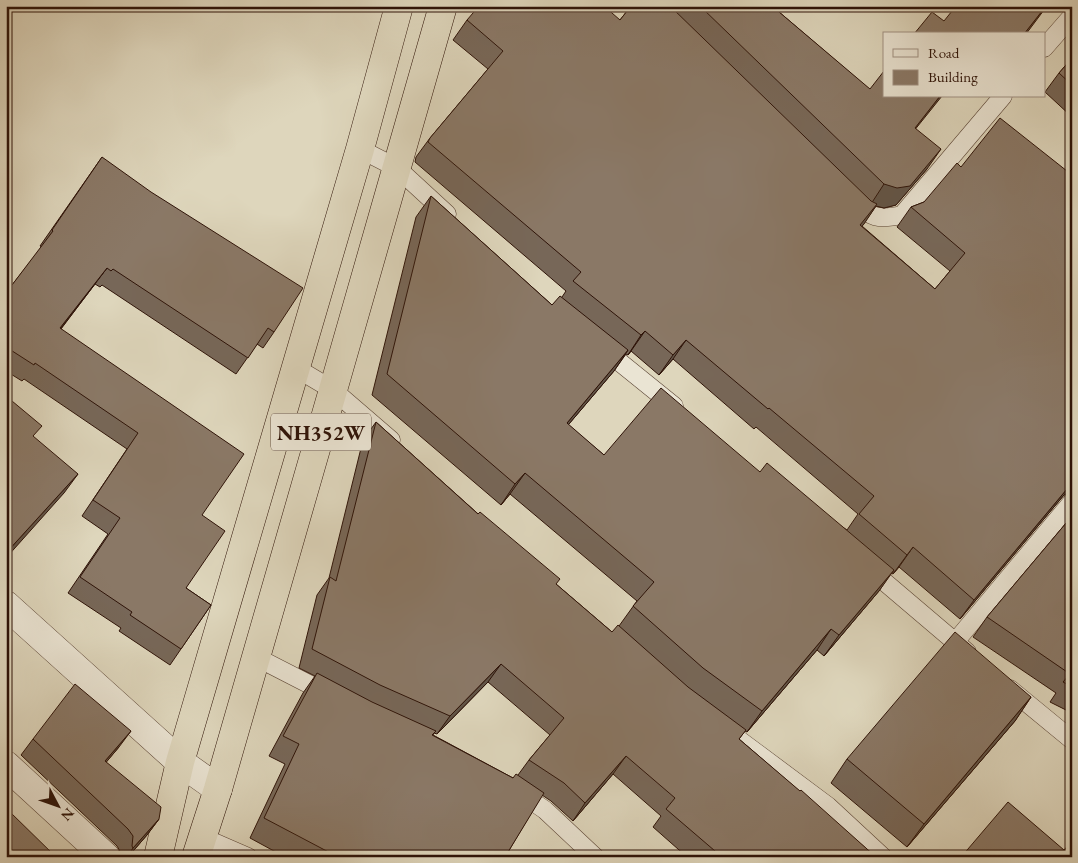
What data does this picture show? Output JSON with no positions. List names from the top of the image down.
{
  "streets": {
    "highway": ["NH352W"]
  },
  "legend": ["Road", "Building"],
  "north": "bottom right"
}
